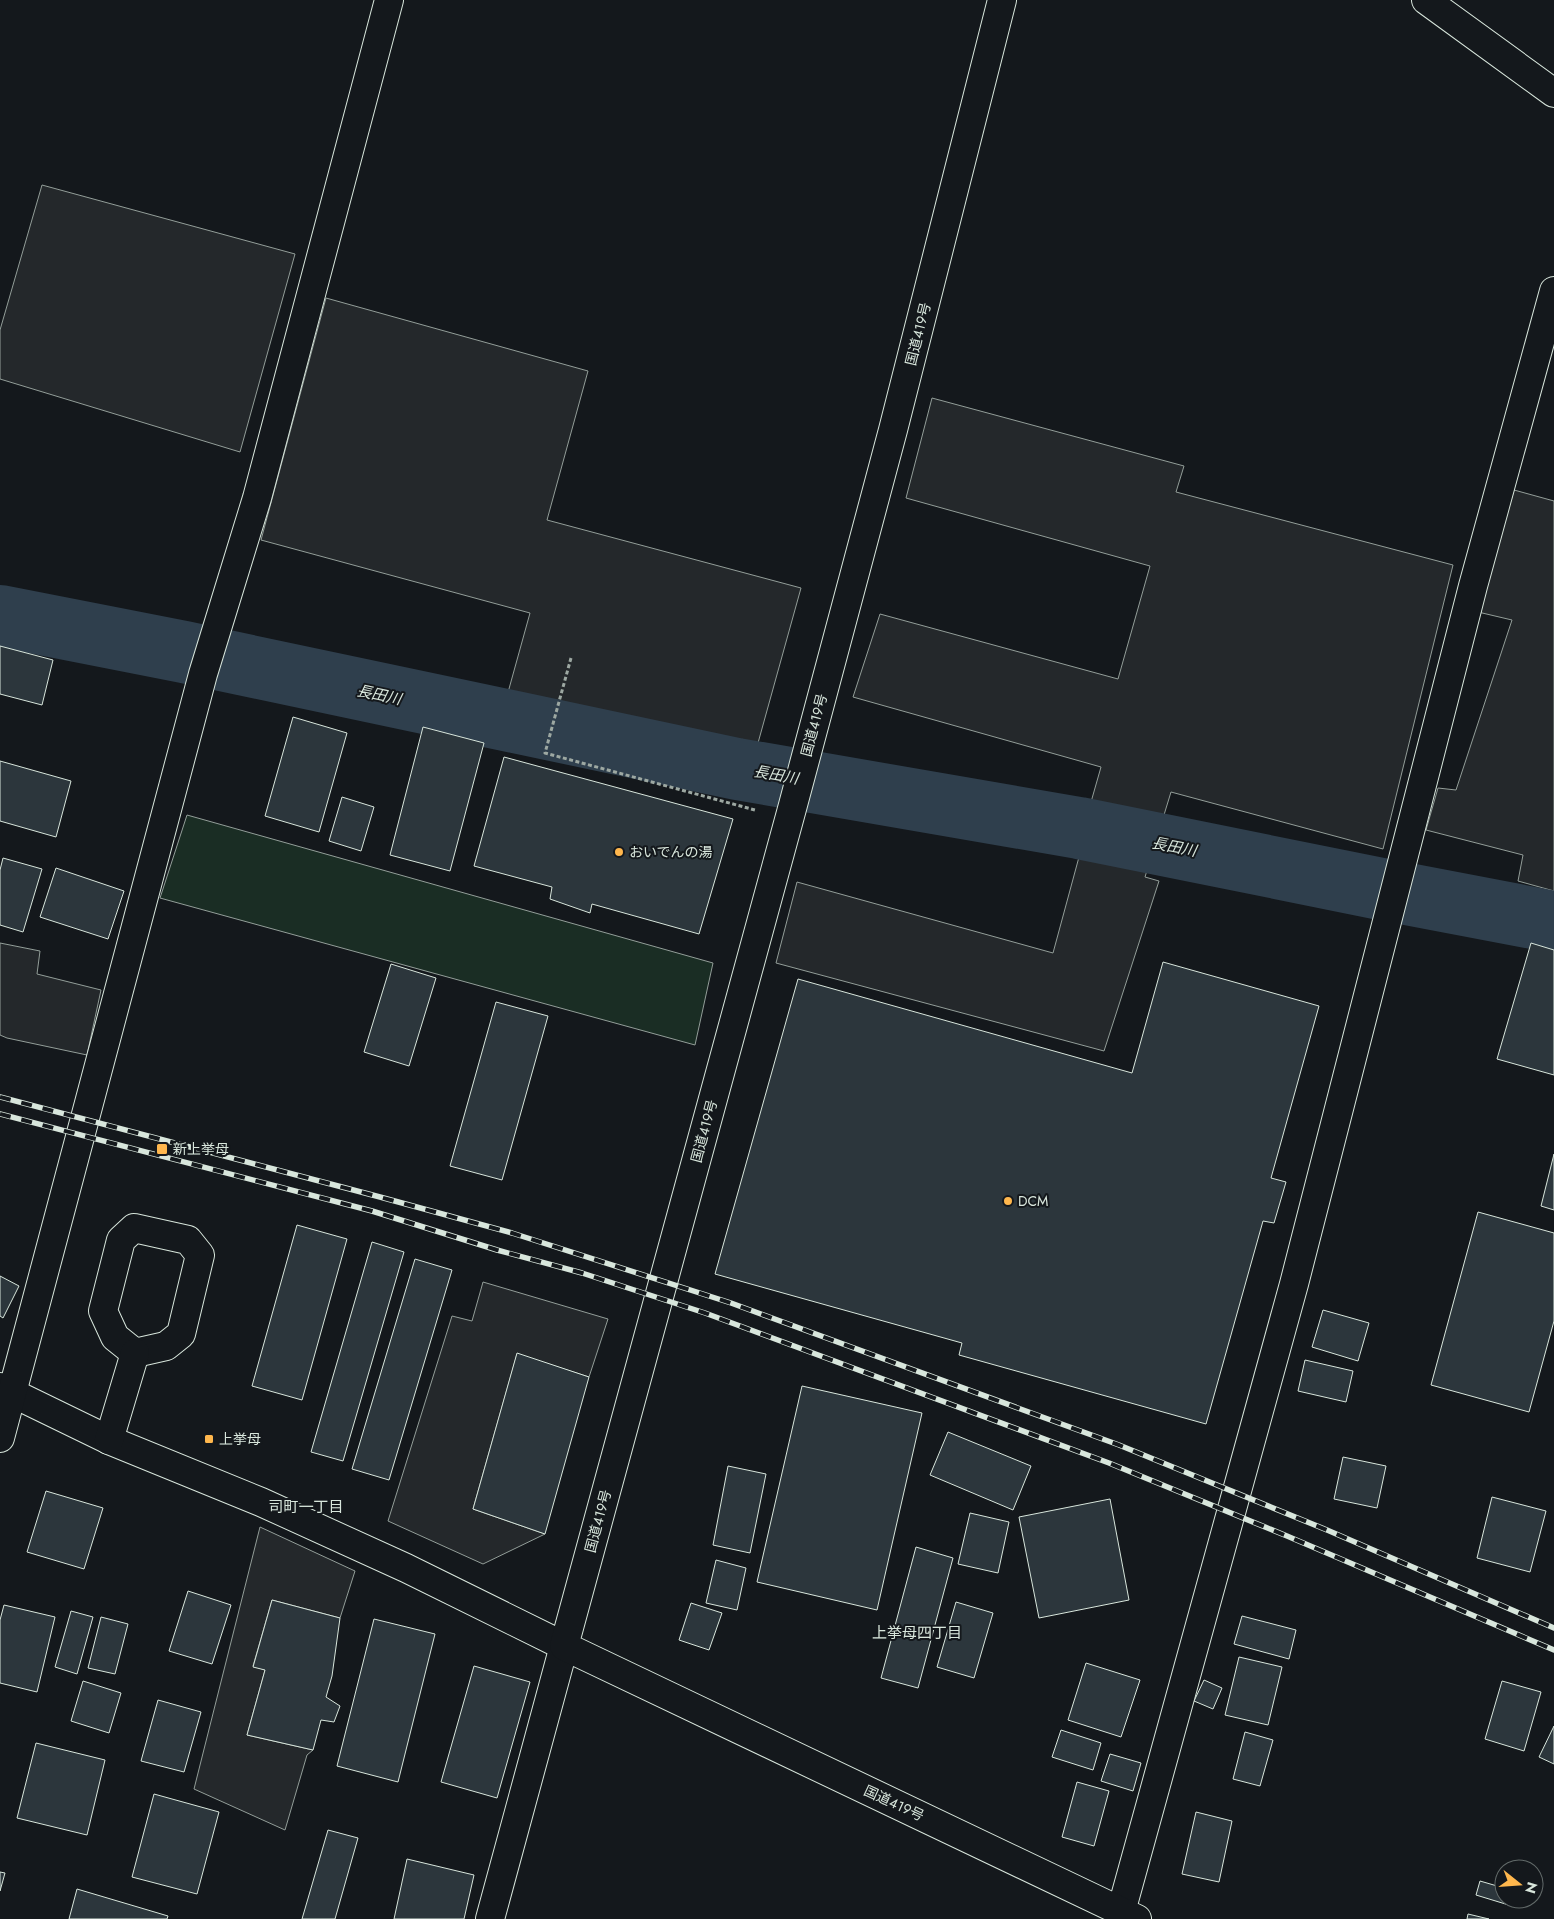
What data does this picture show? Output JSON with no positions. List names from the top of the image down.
{
  "streets": {
    "main road": ["国道419号"]
  },
  "districts": ["司町一丁目", "上挙母四丁目"],
  "water": ["長田川"],
  "places": {
    "other": ["おいでんの湯", "DCM"],
    "transit": ["新上挙母", "上挙母"]
  },
  "north": "right"
}
